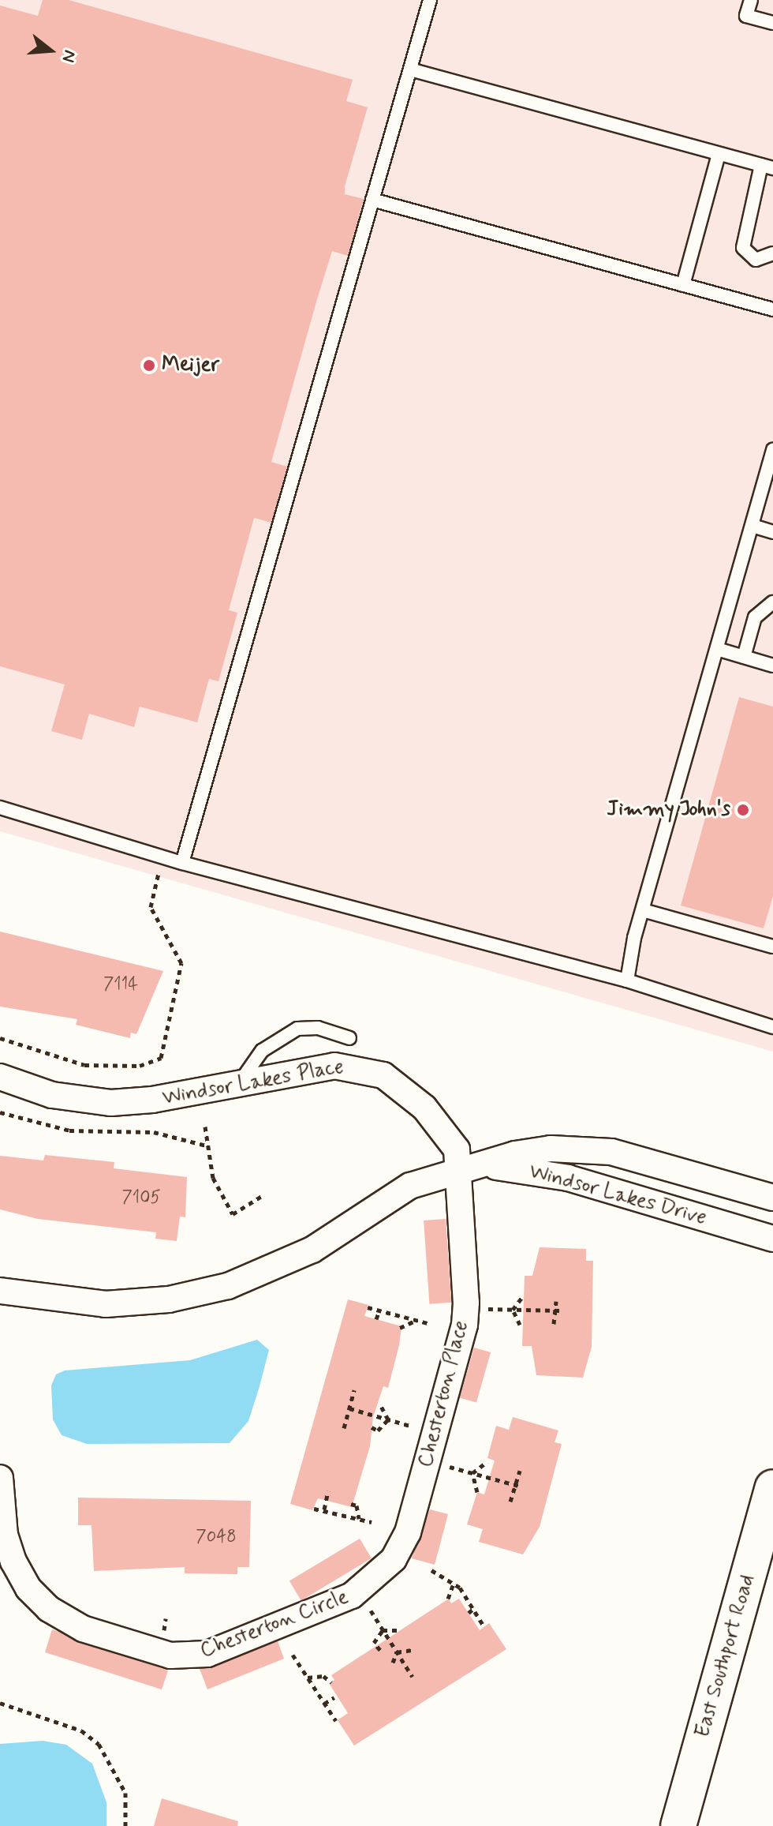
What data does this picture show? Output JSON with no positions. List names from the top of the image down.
{
  "streets": {
    "main road": ["East Southport Road"],
    "street": [
      "Windsor Lakes Place",
      "Windsor Lakes Drive",
      "Chesterton Place",
      "Chesterton Circle"
    ]
  },
  "crossings": [
    ["Windsor Lakes Place", "Windsor Lakes Drive"],
    ["Windsor Lakes Place", "Chesterton Place"],
    ["Windsor Lakes Drive", "Chesterton Place"],
    ["Chesterton Place", "Chesterton Circle"]
  ],
  "places": ["Meijer", "Jimmy John's"],
  "house_numbers": ["7114", "7105", "7048"],
  "north": "right"
}
